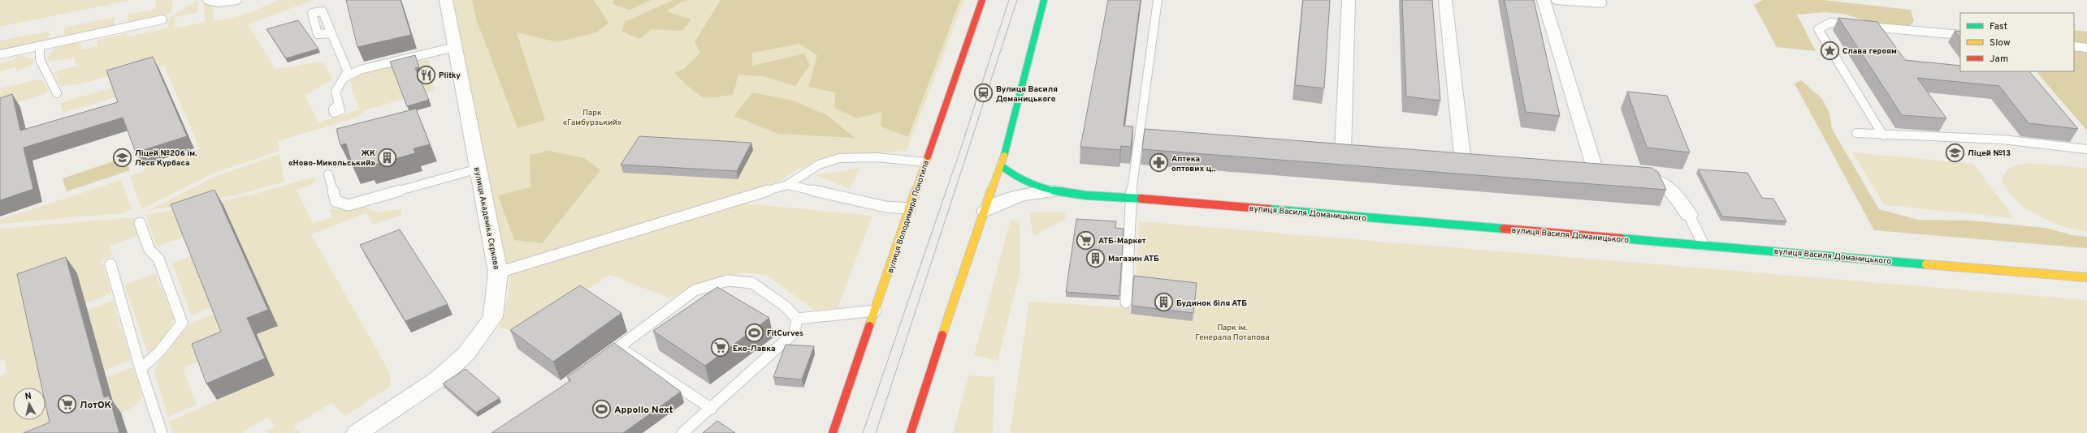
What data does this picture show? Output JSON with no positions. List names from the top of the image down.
{
  "streets": {
    "street": ["вулиця Василя Доманицького", "вулиця Володимира Покотила", "вулиця Академіка Сєркова"]
  },
  "parks": ["Парк «Гамбурзький»", "Парк ім. Генерала Потапова"],
  "places": {
    "place": ["Слава героям"],
    "restaurant": ["Plitky"],
    "station": ["Вулиця Василя Доманицького"],
    "school or university": ["Ліцей №13", "Ліцей №206 ім. Леся Курбаса"],
    "building": ["ЖК «Ново-Микольський»", "Магазин АТБ", "Будинок біля АТБ"],
    "pharmacy": ["Аптека оптових ц‥"],
    "supermarket": ["АТБ-Маркет", "Еко-Лавка", "ЛотОК"],
    "sports": ["FitCurves", "Appollo Next"]
  },
  "legend": ["Fast", "Slow", "Jam"],
  "north": "top"
}
